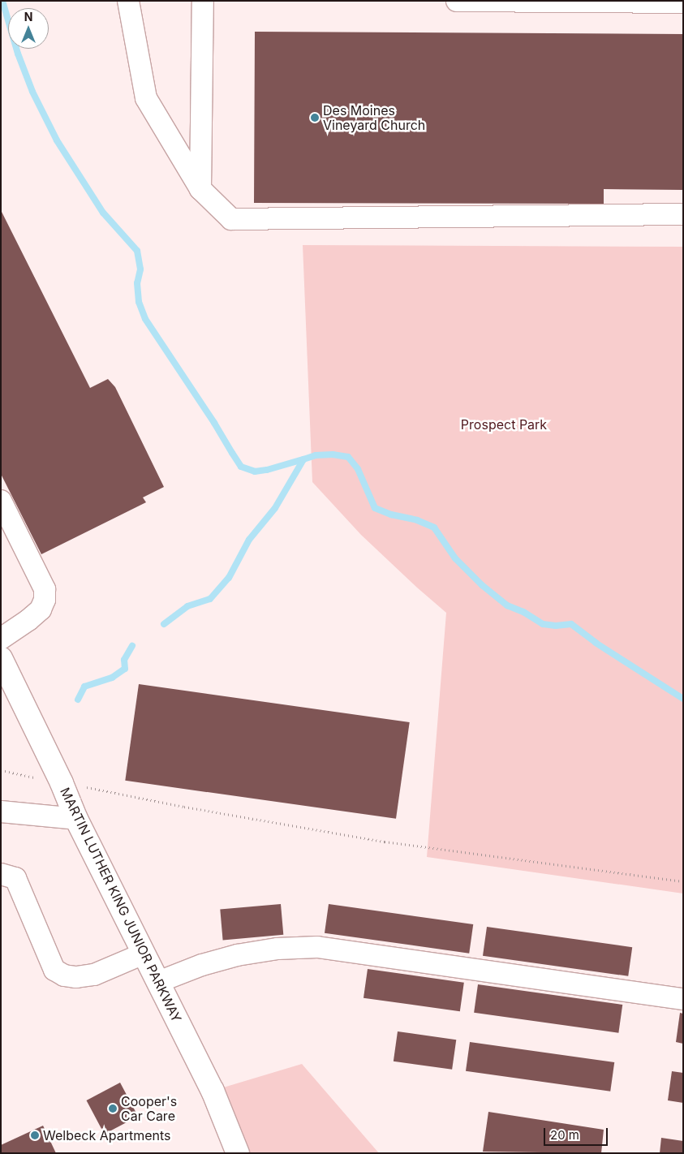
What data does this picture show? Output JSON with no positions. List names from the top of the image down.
{
  "streets": {
    "main road": ["MARTIN LUTHER KING JUNIOR PARKWAY"]
  },
  "parks": ["Prospect Park"],
  "places": ["Des Moines Vineyard Church", "Cooper's Car Care", "Welbeck Apartments"],
  "scale_bar": "20 m",
  "north": "top"
}
